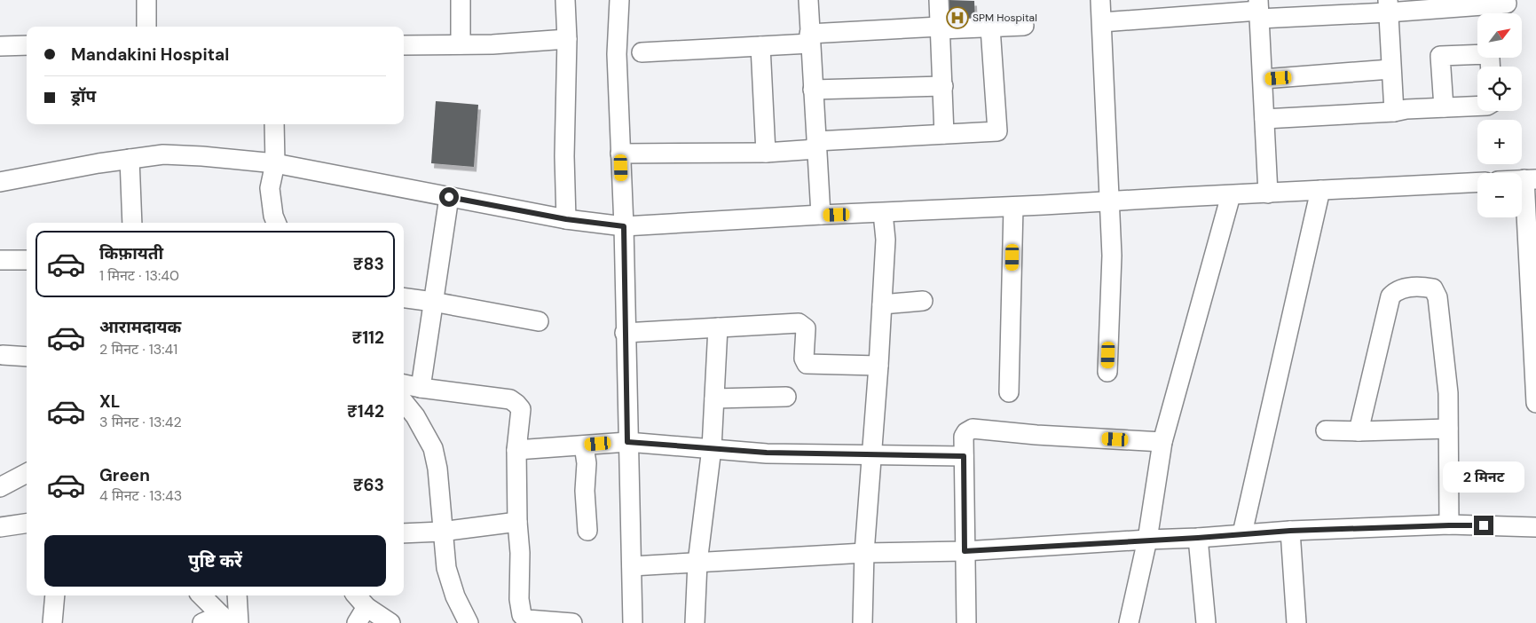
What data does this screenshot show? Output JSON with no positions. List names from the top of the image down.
{
  "places": {
    "hospital": ["SPM Hospital"]
  },
  "north": "top right",
  "page": {
    "map_buttons": ["+", "−"],
    "banner": ["Mandakini Hospital", "ड्रॉप"],
    "list": [
      {
        "name": "किफ़ायती",
        "note": "1 मिनट · 13:40",
        "value": "₹83"
      },
      {
        "name": "आरामदायक",
        "note": "2 मिनट · 13:41",
        "value": "₹112"
      },
      {
        "name": "XL",
        "note": "3 मिनट · 13:42",
        "value": "₹142"
      },
      {
        "name": "Green",
        "note": "4 मिनट · 13:43",
        "value": "₹63"
      }
    ],
    "bubble": "2 मिनट",
    "buttons": "पुष्टि करें"
  }
}
